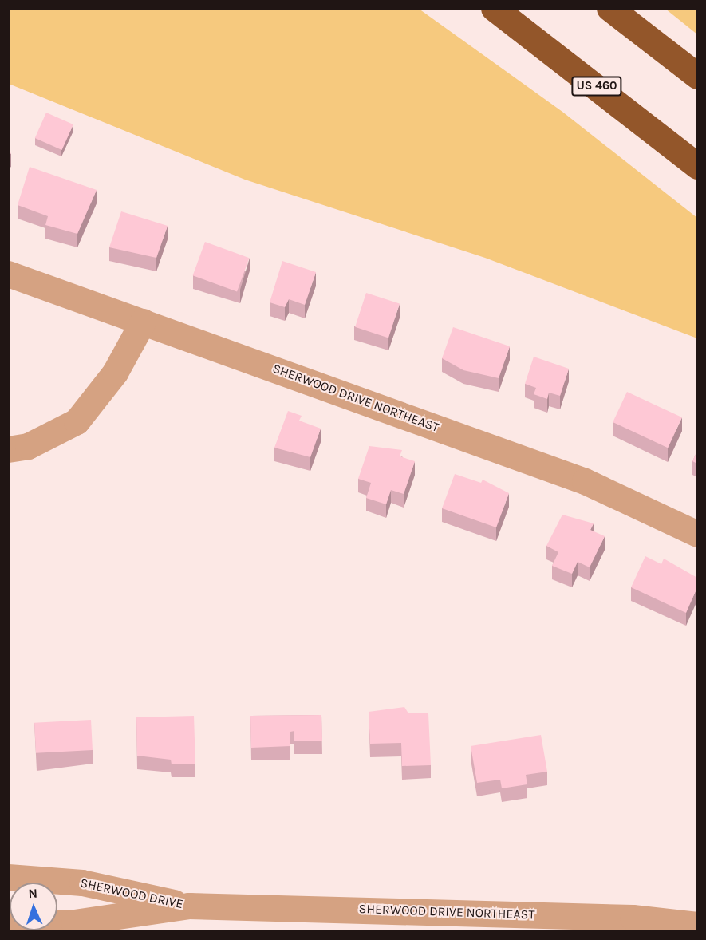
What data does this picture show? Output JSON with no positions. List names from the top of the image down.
{
  "streets": {
    "highway": ["US 460"],
    "street": ["SHERWOOD DRIVE NORTHEAST", "SHERWOOD DRIVE"]
  },
  "crossings": [
    ["SHERWOOD DRIVE NORTHEAST", "SHERWOOD DRIVE"]
  ],
  "north": "top"
}
